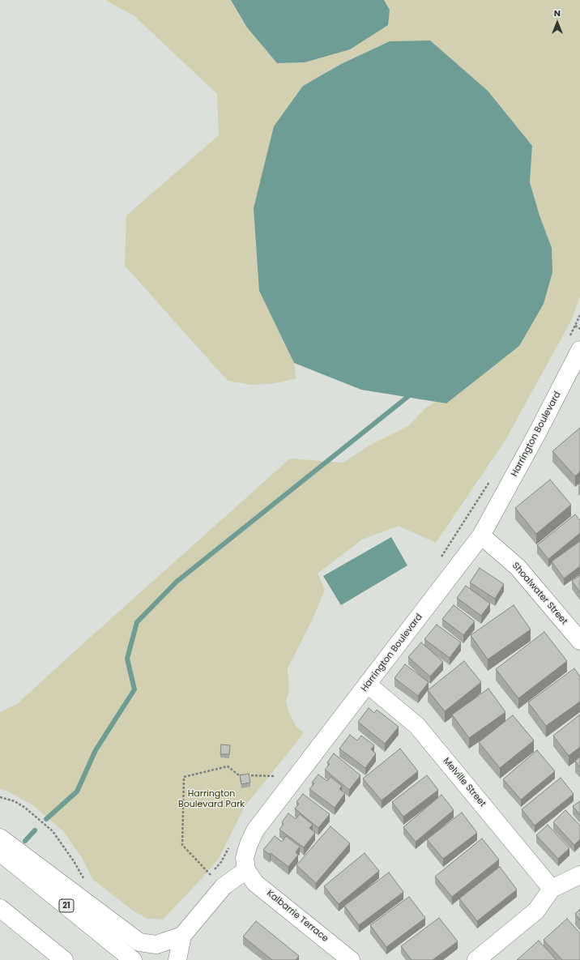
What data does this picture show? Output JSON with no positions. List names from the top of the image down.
{
  "streets": {
    "main road": [
      "Harrington Boulevard",
      "Shoalwater Street",
      "Melville Street",
      "21",
      "Kalbarrie Terrace"
    ]
  },
  "crossings": [
    ["Harrington Boulevard", "Shoalwater Street"],
    ["Harrington Boulevard", "Melville Street"],
    ["Harrington Boulevard", "Kalbarrie Terrace"]
  ],
  "parks": ["Harrington Boulevard Park"],
  "north": "top"
}
